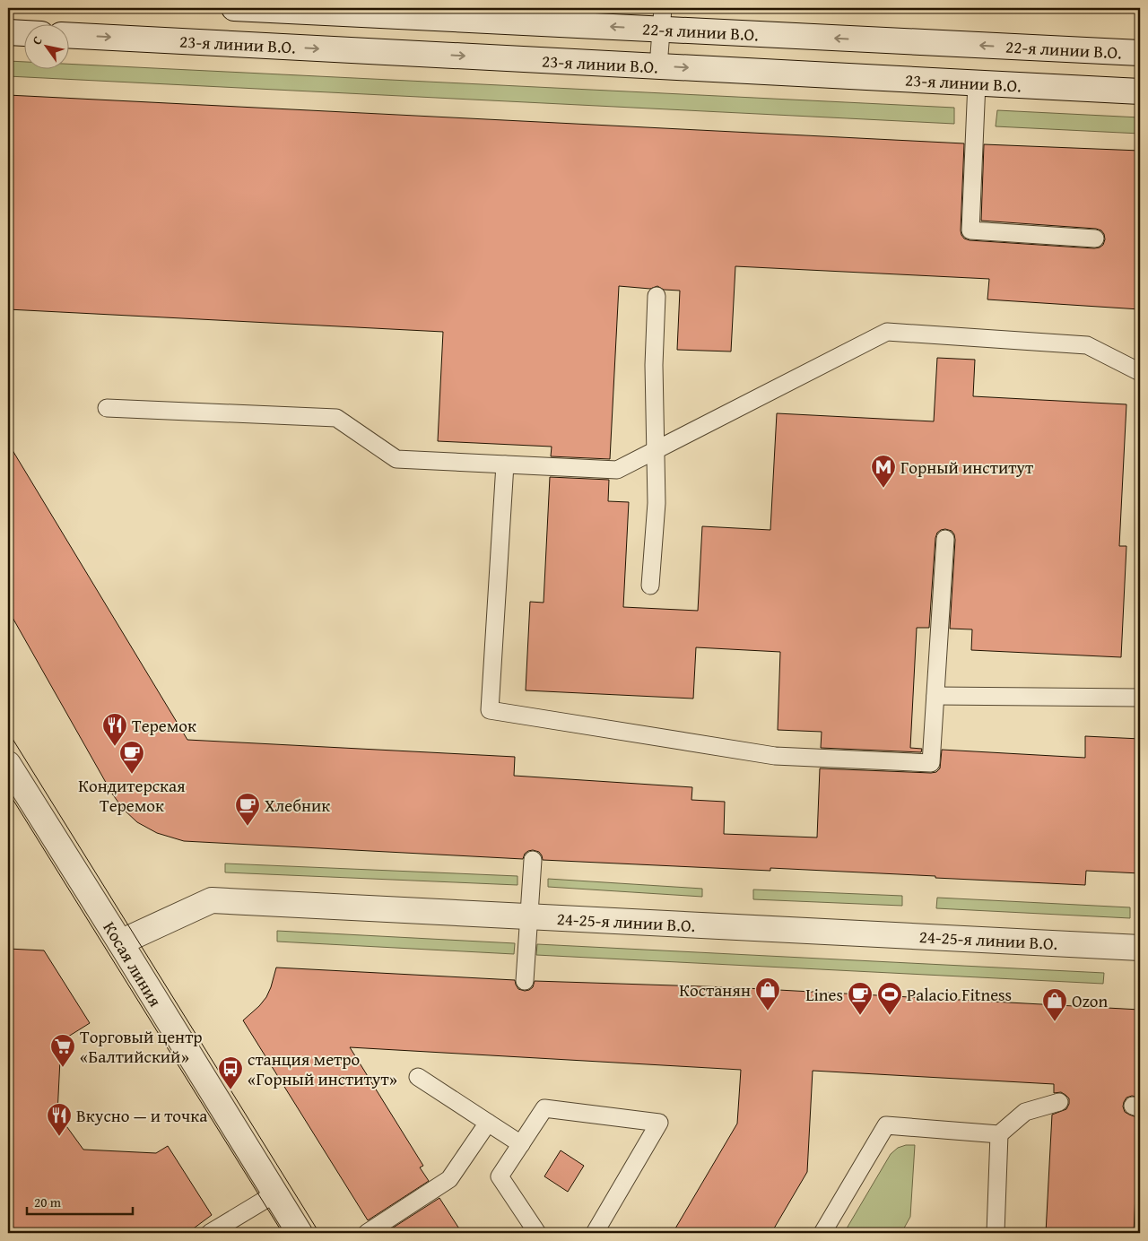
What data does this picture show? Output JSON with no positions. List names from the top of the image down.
{
  "streets": {
    "street": [
      "22-я линии В.О.",
      "23-я линии В.О.",
      "24-25-я линии В.О.",
      "Косая линия"
    ]
  },
  "crossings": [
    ["24-25-я линии В.О.", "Косая линия"]
  ],
  "one_way": ["22-я линии В.О.", "23-я линии В.О."],
  "places": {
    "metro station": ["Горный институт"],
    "restaurant": ["Теремок", "Вкусно — и точка"],
    "cafe": ["Кондитерская Теремок", "Хлебник", "Lines"],
    "shop": ["Костанян", "Ozon"],
    "sports": ["Palacio Fitness"],
    "supermarket": ["Торговый центр «Балтийский»"],
    "bus stop": ["станция метро «Горный институт»"]
  },
  "scale_bar": "20 m",
  "north": "top left"
}
